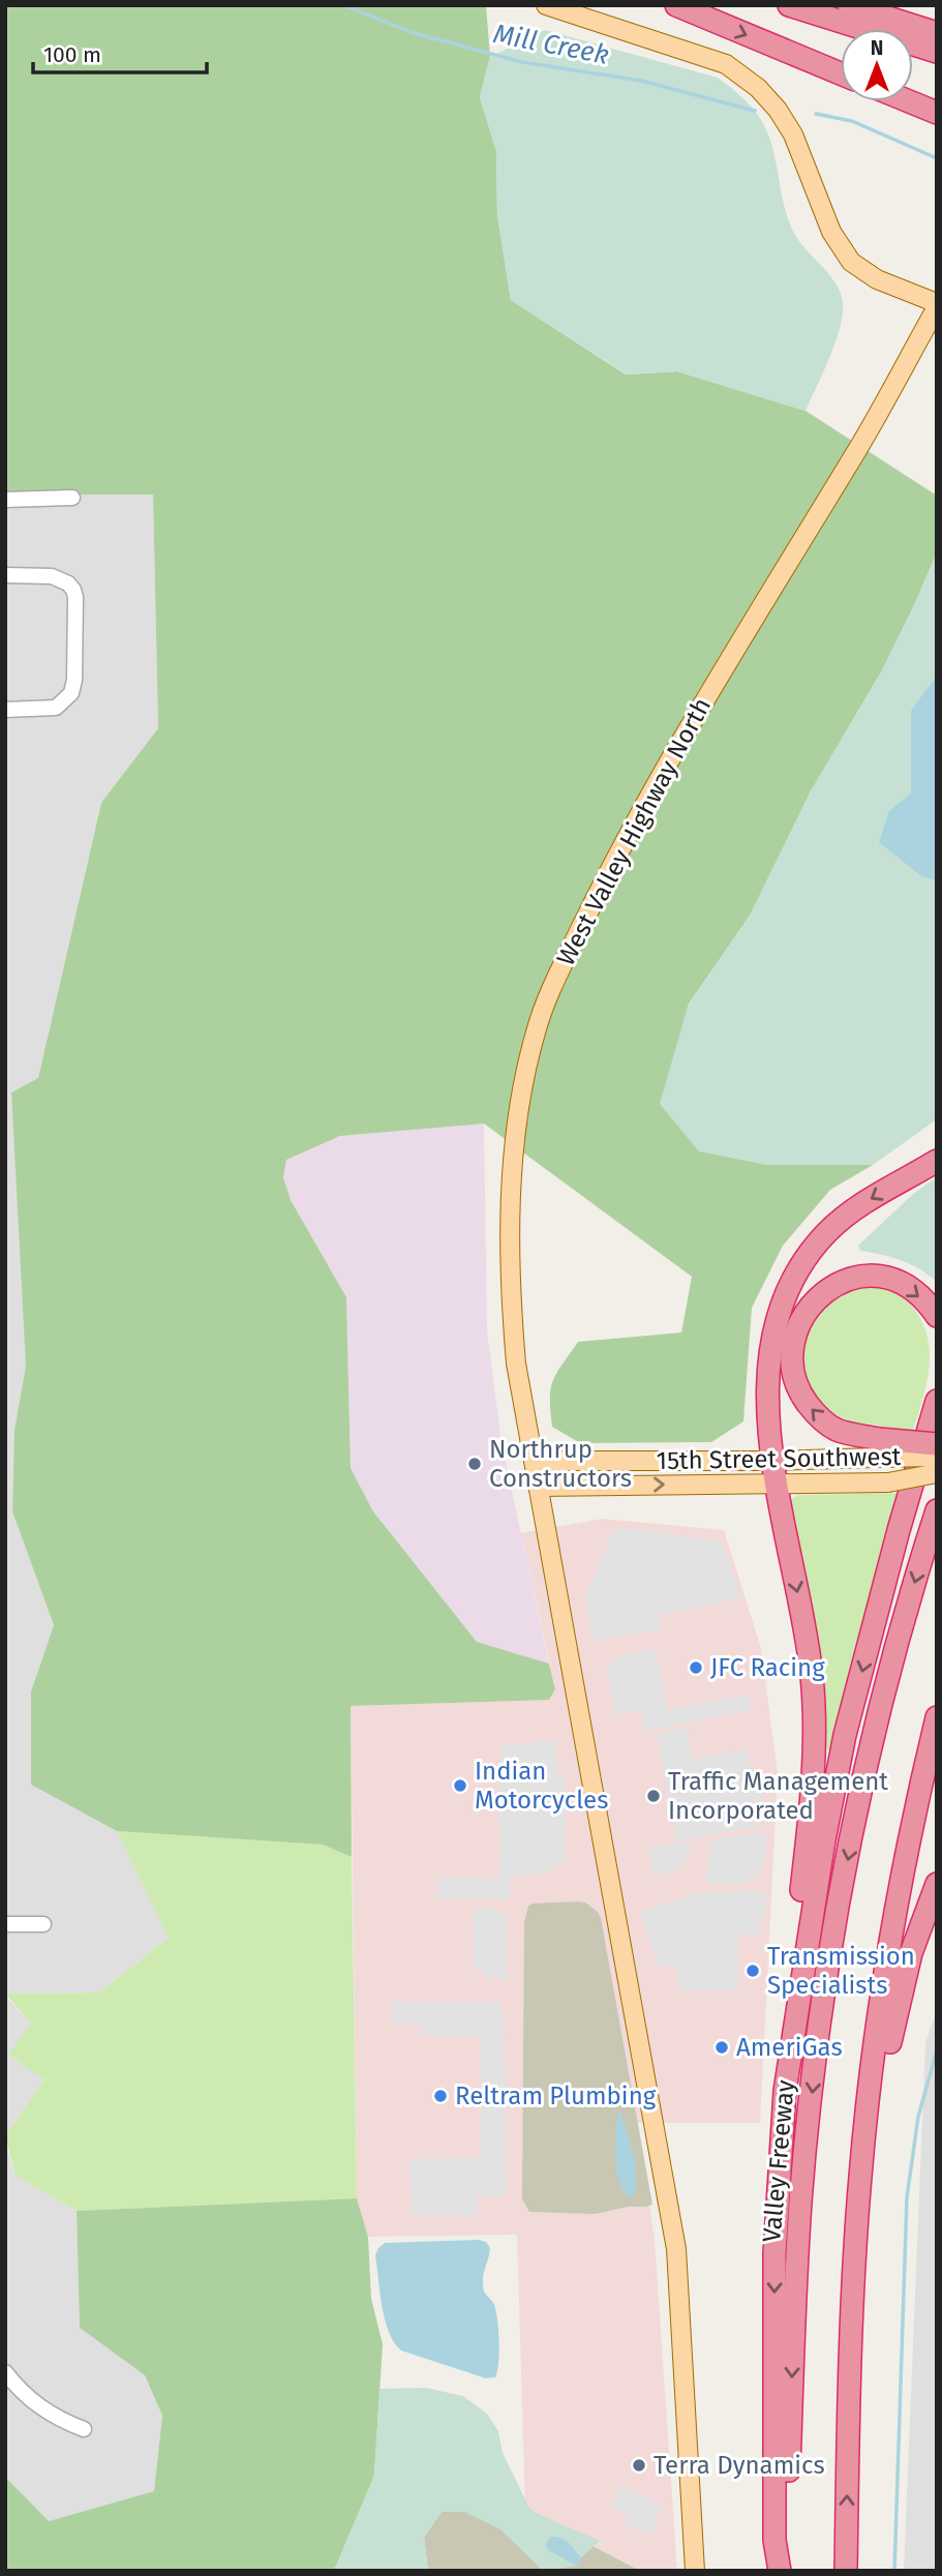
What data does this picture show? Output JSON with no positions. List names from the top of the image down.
{
  "streets": {
    "highway": ["Valley Freeway"],
    "main road": ["West Valley Highway North", "15th Street Southwest"]
  },
  "crossings": [
    ["West Valley Highway North", "15th Street Southwest"]
  ],
  "water": ["Mill Creek"],
  "places": [
    "Northrup Constructors",
    "JFC Racing",
    "Indian Motorcycles",
    "Traffic Management Incorporated",
    "Transmission Specialists",
    "AmeriGas",
    "Reltram Plumbing",
    "Terra Dynamics"
  ],
  "scale_bar": "100 m",
  "north": "top"
}
